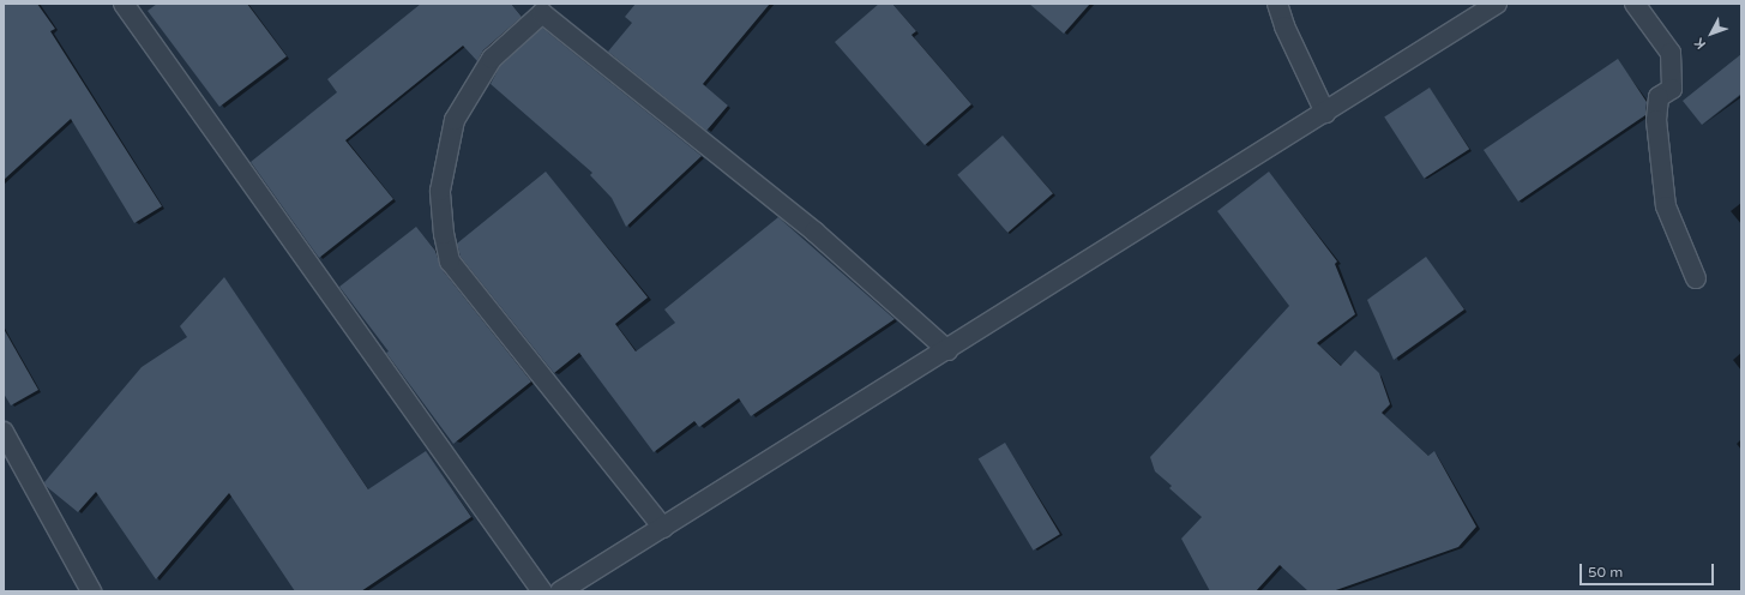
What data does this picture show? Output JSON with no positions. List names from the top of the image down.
{
  "scale_bar": "50 m",
  "north": "bottom left"
}
